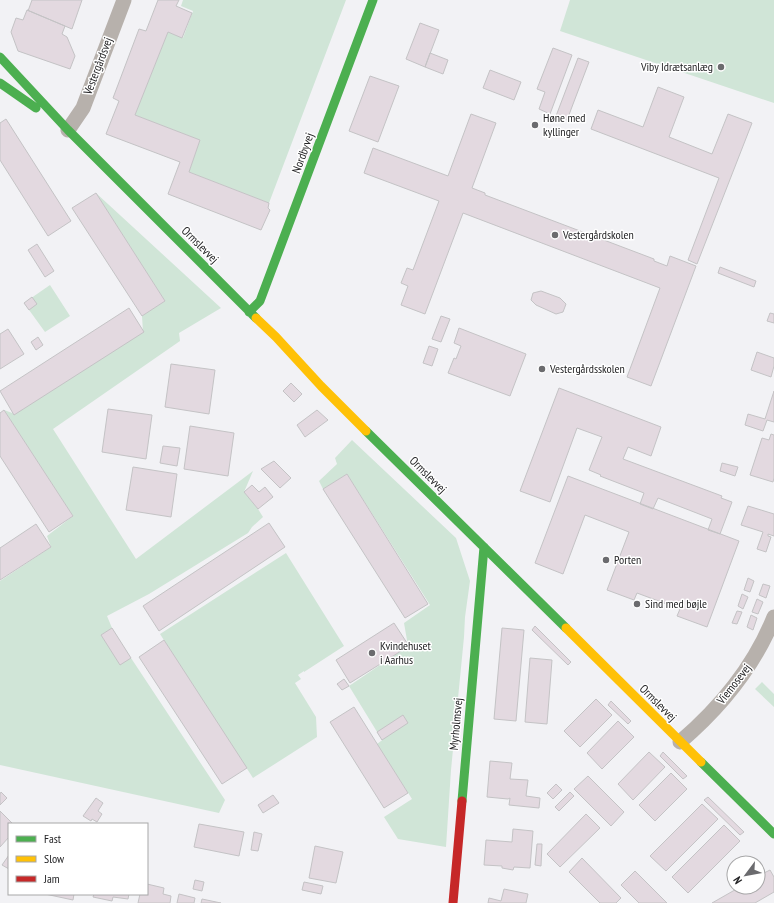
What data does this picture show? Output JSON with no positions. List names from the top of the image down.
{
  "streets": {
    "street": [
      "Vestergårdsvej",
      "Nordbyvej",
      "Ormslevvej",
      "Viemosevej",
      "Myrholmsvej"
    ]
  },
  "crossings": [
    ["Vestergårdsvej", "Ormslevvej"],
    ["Nordbyvej", "Ormslevvej"],
    ["Ormslevvej", "Viemosevej"],
    ["Ormslevvej", "Myrholmsvej"]
  ],
  "places": [
    "Viby Idrætsanlæg",
    "Høne med kyllinger",
    "Vestergårdskolen",
    "Vestergårdsskolen",
    "Porten",
    "Sind med bøjle",
    "Kvindehuset i Aarhus"
  ],
  "legend": ["Fast", "Slow", "Jam"],
  "north": "bottom left"
}
